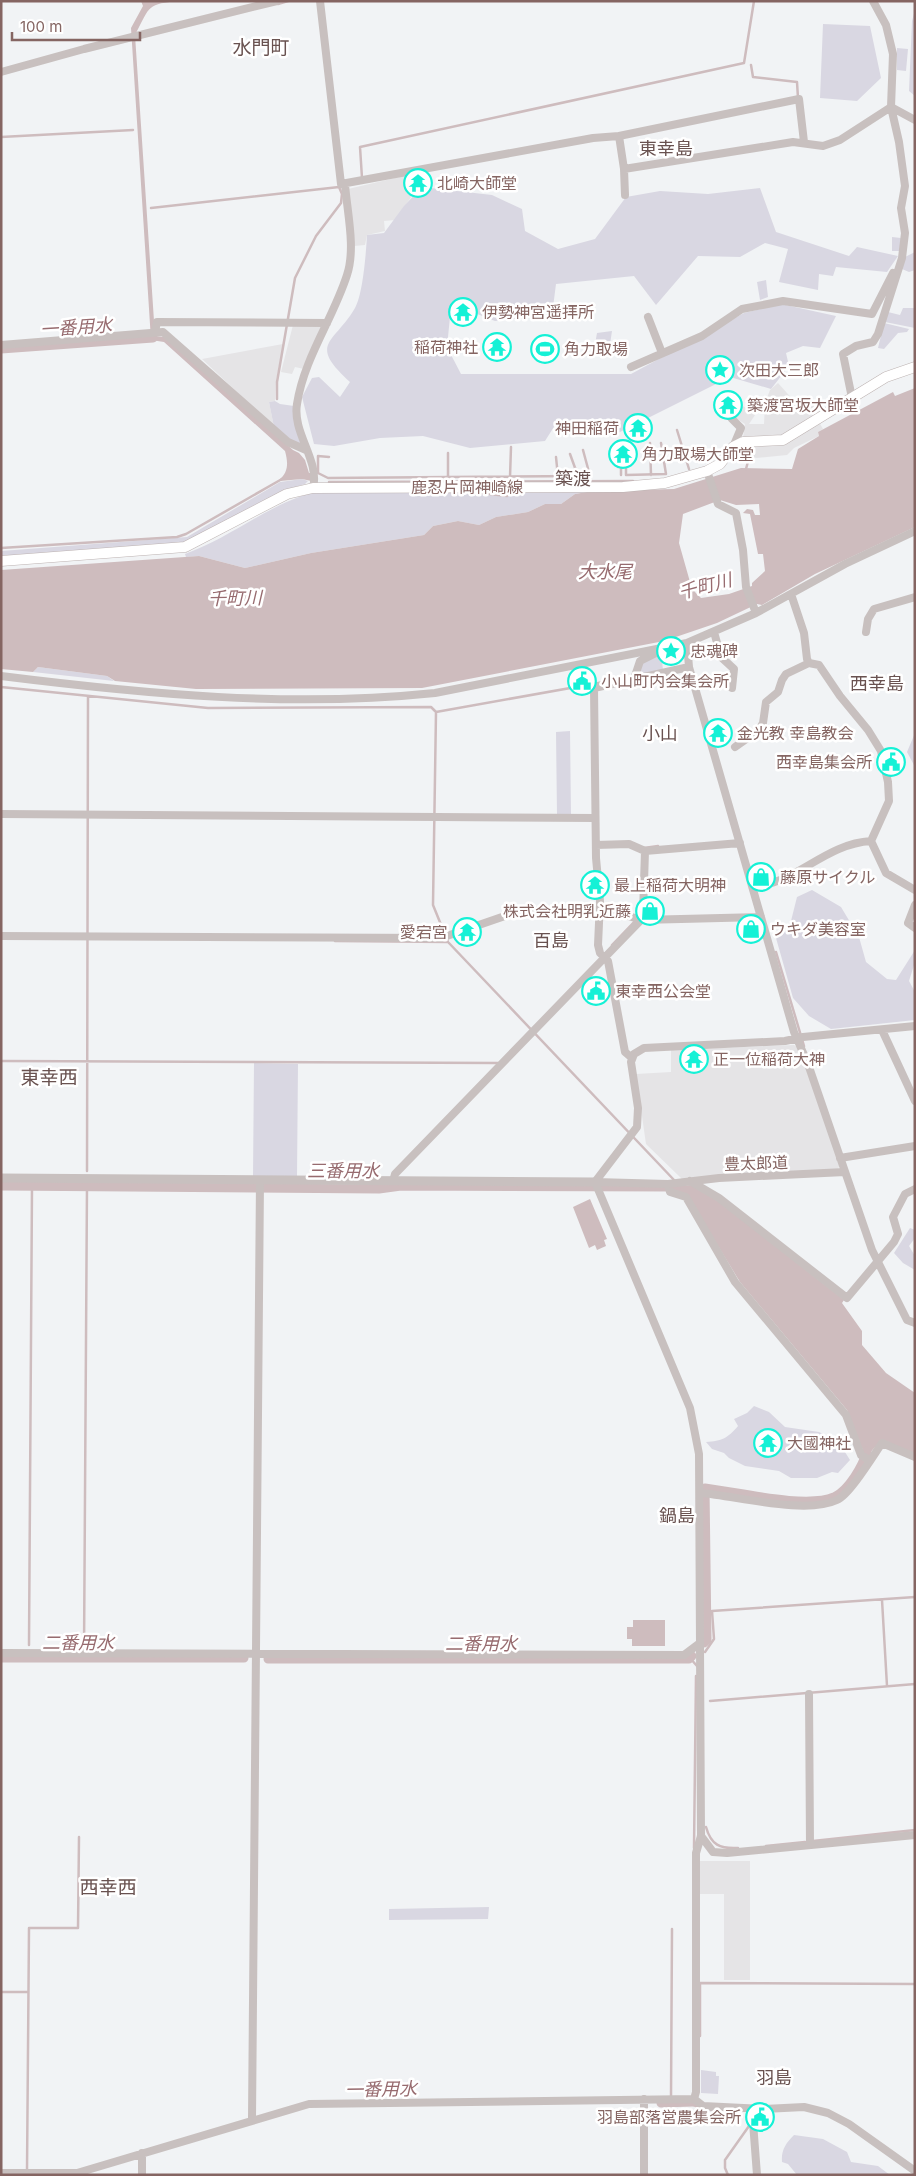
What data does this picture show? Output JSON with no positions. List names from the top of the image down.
{
  "streets": {
    "main road": ["鹿忍片岡神崎線"],
    "street": ["豊太郎道"]
  },
  "districts": [
    "水門町",
    "東幸島",
    "築渡",
    "西幸島",
    "小山",
    "百島",
    "東幸西",
    "鍋島",
    "西幸西",
    "羽島"
  ],
  "water": [
    "一番用水",
    "大水尾",
    "千町川",
    "三番用水",
    "二番用水"
  ],
  "places": {
    "temple": [
      "北崎大師堂",
      "伊勢神宮遥拝所",
      "稲荷神社",
      "築渡宮坂大師堂",
      "神田稲荷",
      "角力取場大師堂",
      "金光教 幸島教会",
      "最上稲荷大明神",
      "愛宕宮",
      "正一位稲荷大神",
      "大國神社"
    ],
    "sports": ["角力取場"],
    "place": ["次田大三郎", "忠魂碑"],
    "public building": [
      "小山町内会集会所",
      "西幸島集会所",
      "東幸西公会堂",
      "羽島部落営農集会所"
    ],
    "shop": ["藤原サイクル", "株式会社明乳近藤", "ウキダ美容室"]
  },
  "scale_bar": "100 m"
}
